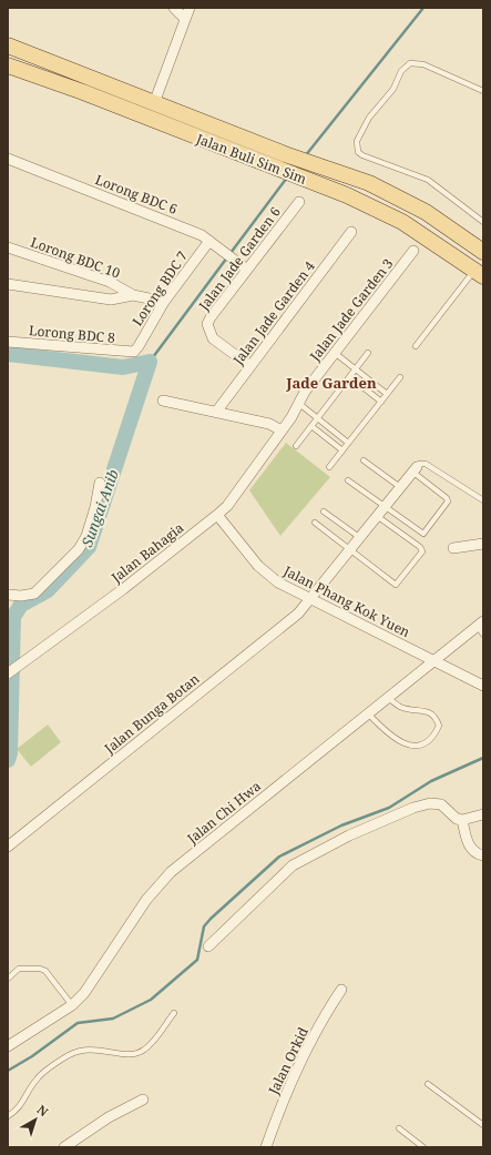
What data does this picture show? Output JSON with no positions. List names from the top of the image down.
{
  "streets": {
    "main road": ["Jalan Buli Sim Sim"],
    "street": [
      "Lorong BDC 6",
      "Lorong BDC 10",
      "Jalan Jade Garden 6",
      "Lorong BDC 7",
      "Jalan Jade Garden 3",
      "Jalan Jade Garden 4",
      "Lorong BDC 8",
      "Jalan Bahagia",
      "Jalan Phang Kok Yuen",
      "Jalan Bunga Botan",
      "Jalan Chi Hwa",
      "Jalan Orkid"
    ]
  },
  "crossings": [
    ["Lorong BDC 6", "Jalan Jade Garden 6"],
    ["Lorong BDC 6", "Lorong BDC 7"],
    ["Jalan Jade Garden 6", "Jalan Jade Garden 4"],
    ["Lorong BDC 7", "Lorong BDC 8"],
    ["Jalan Jade Garden 3", "Jalan Bahagia"],
    ["Jalan Bahagia", "Jalan Phang Kok Yuen"],
    ["Jalan Phang Kok Yuen", "Jalan Bunga Botan"],
    ["Jalan Phang Kok Yuen", "Jalan Chi Hwa"]
  ],
  "districts": ["Jade Garden"],
  "water": ["Sungai Anib"],
  "north": "top right"
}
